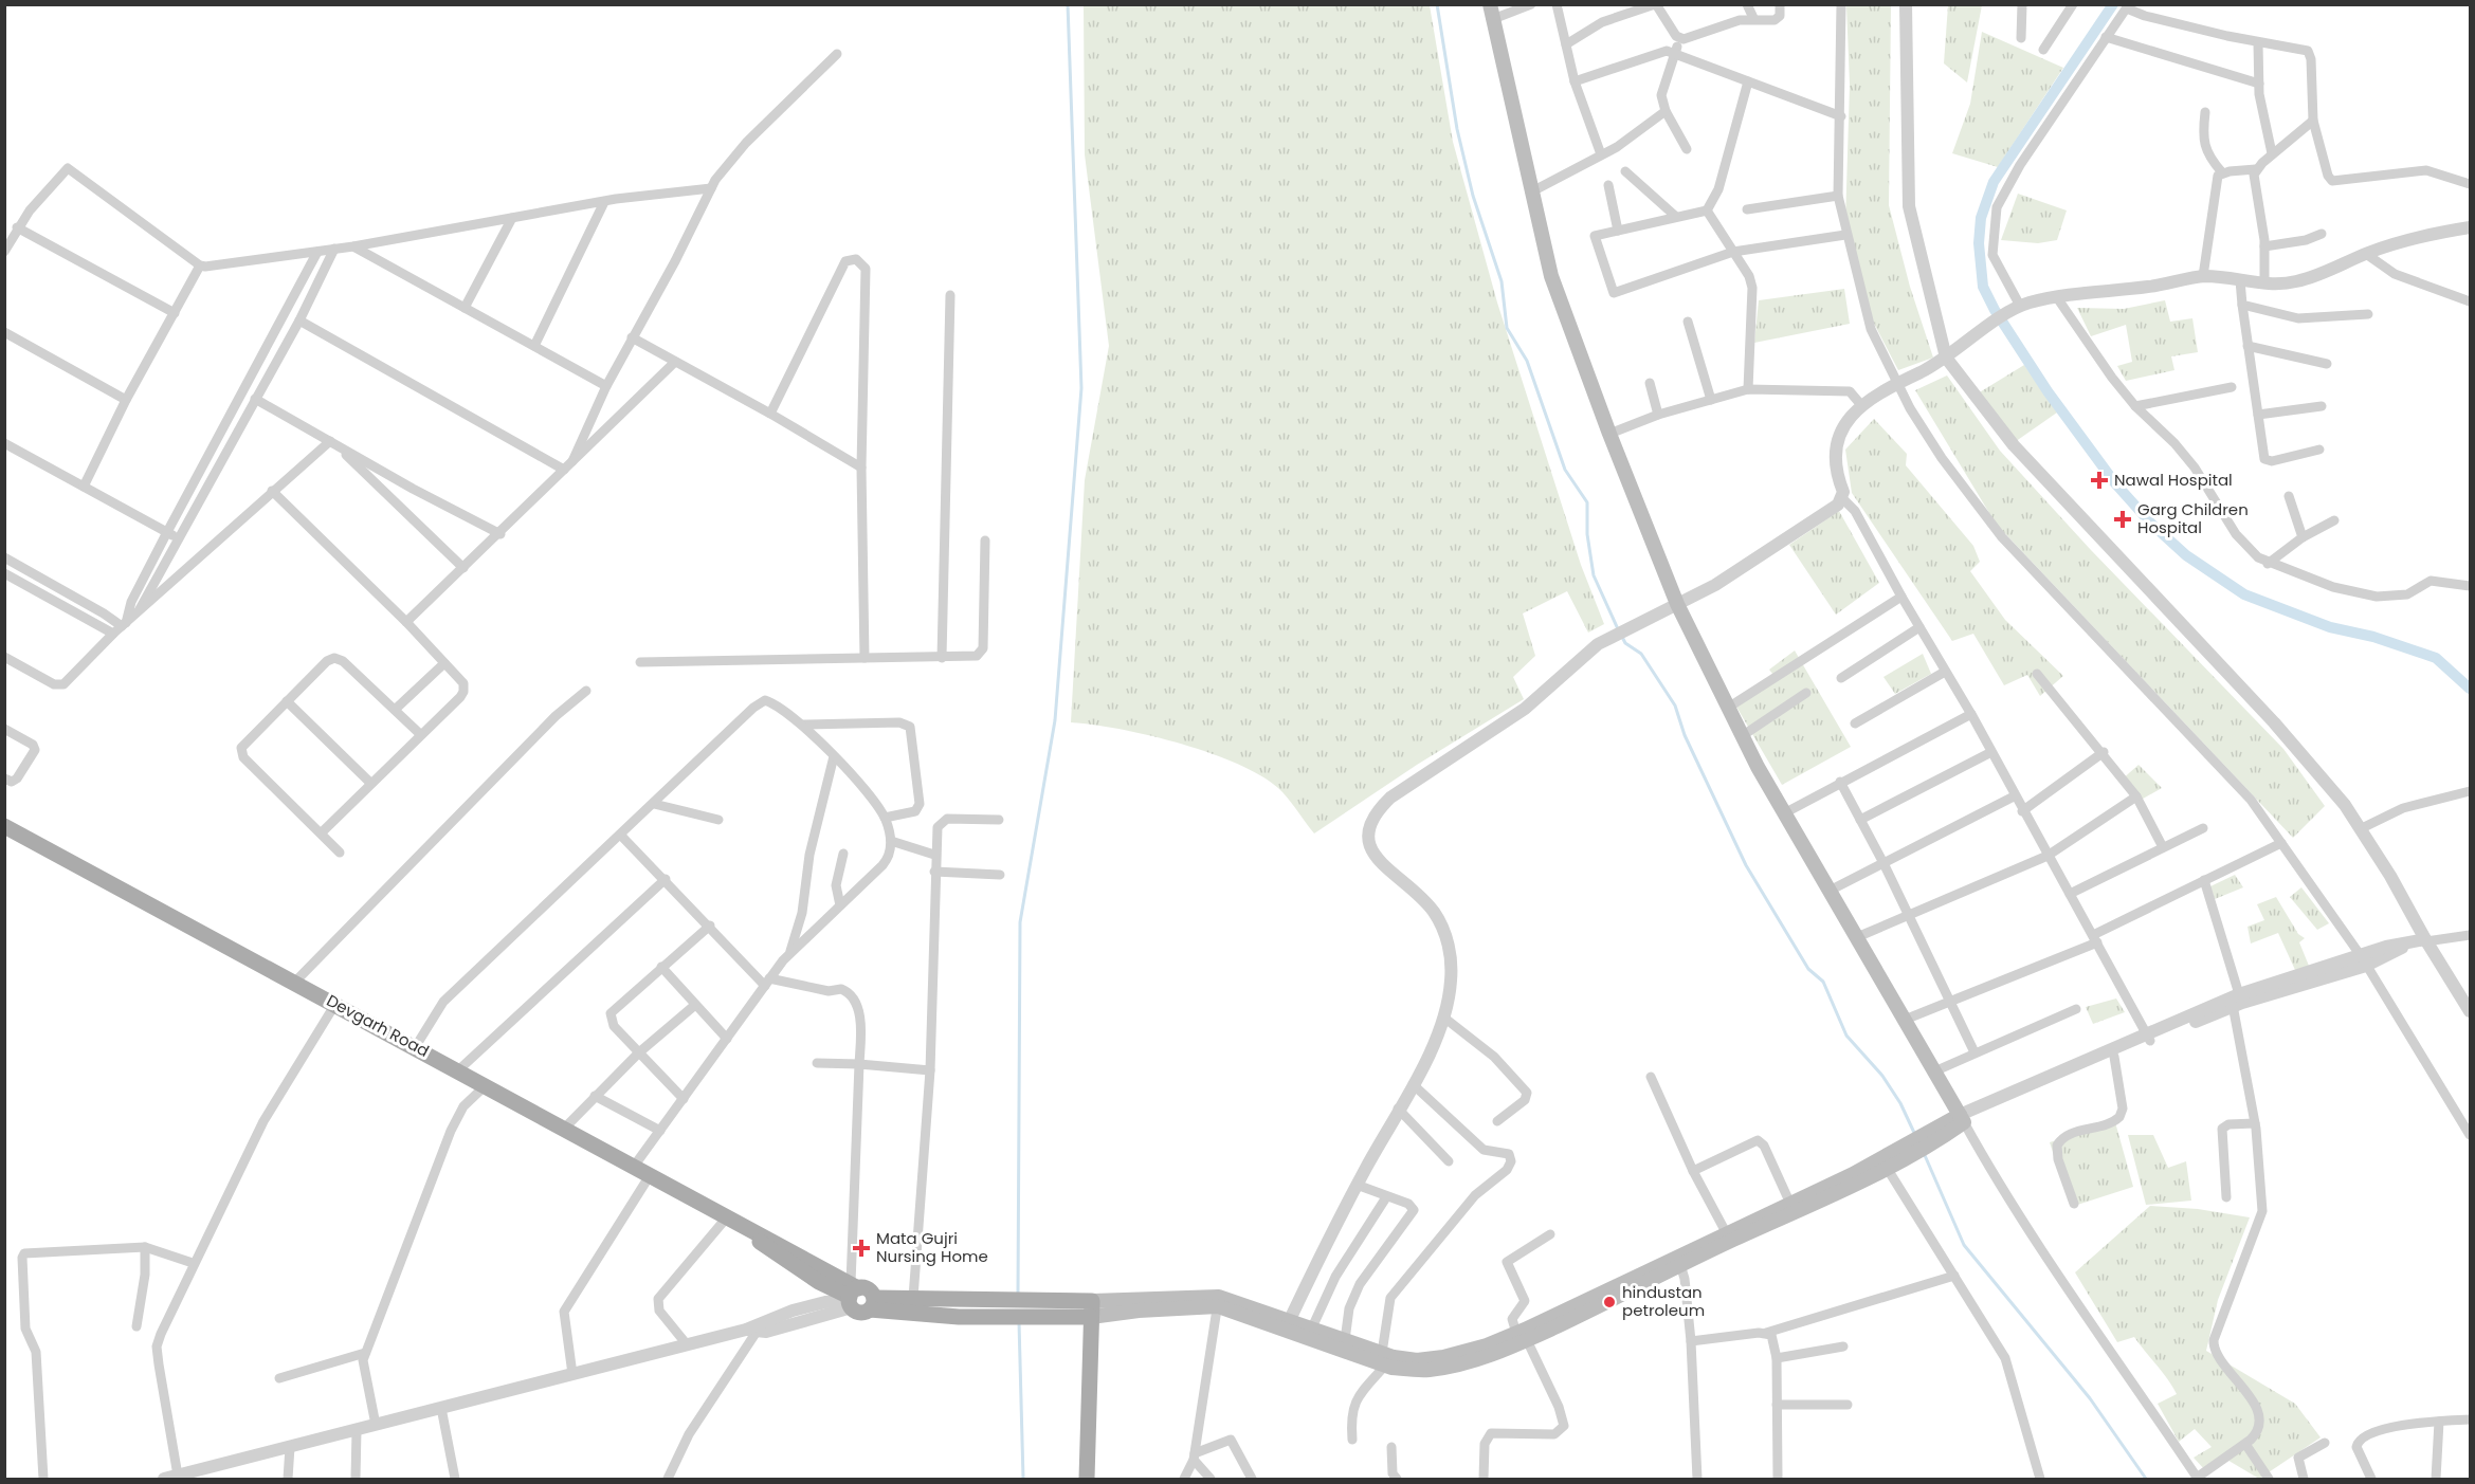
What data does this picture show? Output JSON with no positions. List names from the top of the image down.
{
  "streets": {
    "main road": ["Devgarh Road"]
  },
  "places": {
    "health": ["Nawal Hospital", "Garg Children Hospital", "Mata Gujri Nursing Home"],
    "other": ["hindustan petroleum"]
  }
}
